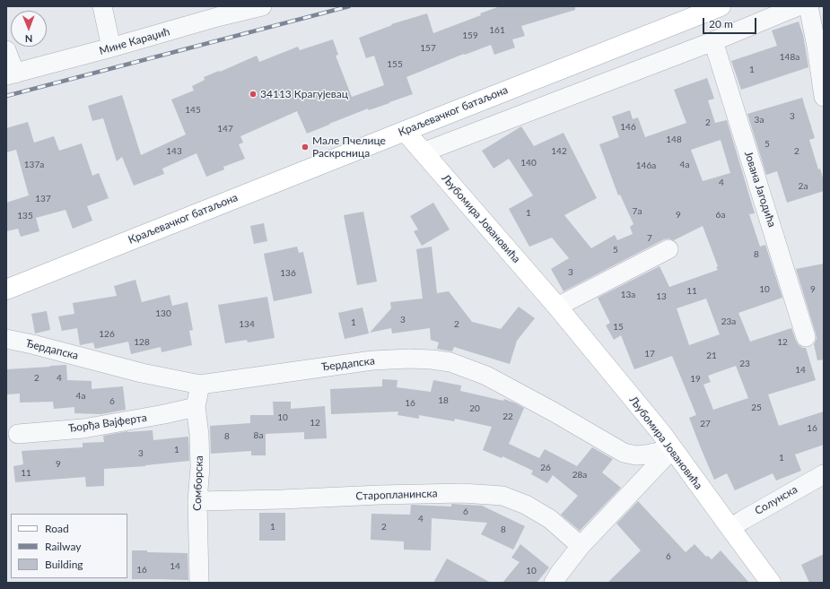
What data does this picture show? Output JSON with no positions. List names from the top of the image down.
{
  "streets": {
    "main road": ["Краљевачког батаљона", "Љубомира Јовановића"],
    "street": [
      "Мине Караџић",
      "Јована Јагодића",
      "Ђердапска",
      "Ђорђа Вајферта",
      "Сомборска",
      "Старопланинска",
      "Солунска"
    ]
  },
  "crossings": [
    ["Краљевачког батаљона", "Љубомира Јовановића"],
    ["Љубомира Јовановића", "Ђердапска"],
    ["Љубомира Јовановића", "Солунска"],
    ["Ђердапска", "Сомборска"],
    ["Ђорђа Вајферта", "Сомборска"],
    ["Сомборска", "Старопланинска"]
  ],
  "places": ["34113 Крагујевац", "Мале Пчелице Раскрсница"],
  "house_numbers": [
    "161",
    "159",
    "157",
    "148a",
    "155",
    "1",
    "145",
    "3",
    "3a",
    "2",
    "146",
    "147",
    "148",
    "5",
    "143",
    "142",
    "2",
    "140",
    "137a",
    "4a",
    "146a",
    "4",
    "2a",
    "137",
    "7a",
    "1",
    "9",
    "6a",
    "135",
    "7",
    "5",
    "8",
    "3",
    "136",
    "10",
    "9",
    "11",
    "13a",
    "13",
    "130",
    "3",
    "23a",
    "1",
    "134",
    "2",
    "15",
    "126",
    "128",
    "12",
    "17",
    "21",
    "23",
    "14",
    "2",
    "4",
    "19",
    "4a",
    "18",
    "6",
    "16",
    "25",
    "20",
    "22",
    "10",
    "12",
    "27",
    "16",
    "8a",
    "8",
    "1",
    "3",
    "1",
    "9",
    "26",
    "11",
    "28a",
    "6",
    "4",
    "1",
    "2",
    "8",
    "6",
    "14",
    "16",
    "10"
  ],
  "legend": ["Road", "Railway", "Building"],
  "scale_bar": "20 m",
  "north": "bottom"
}
